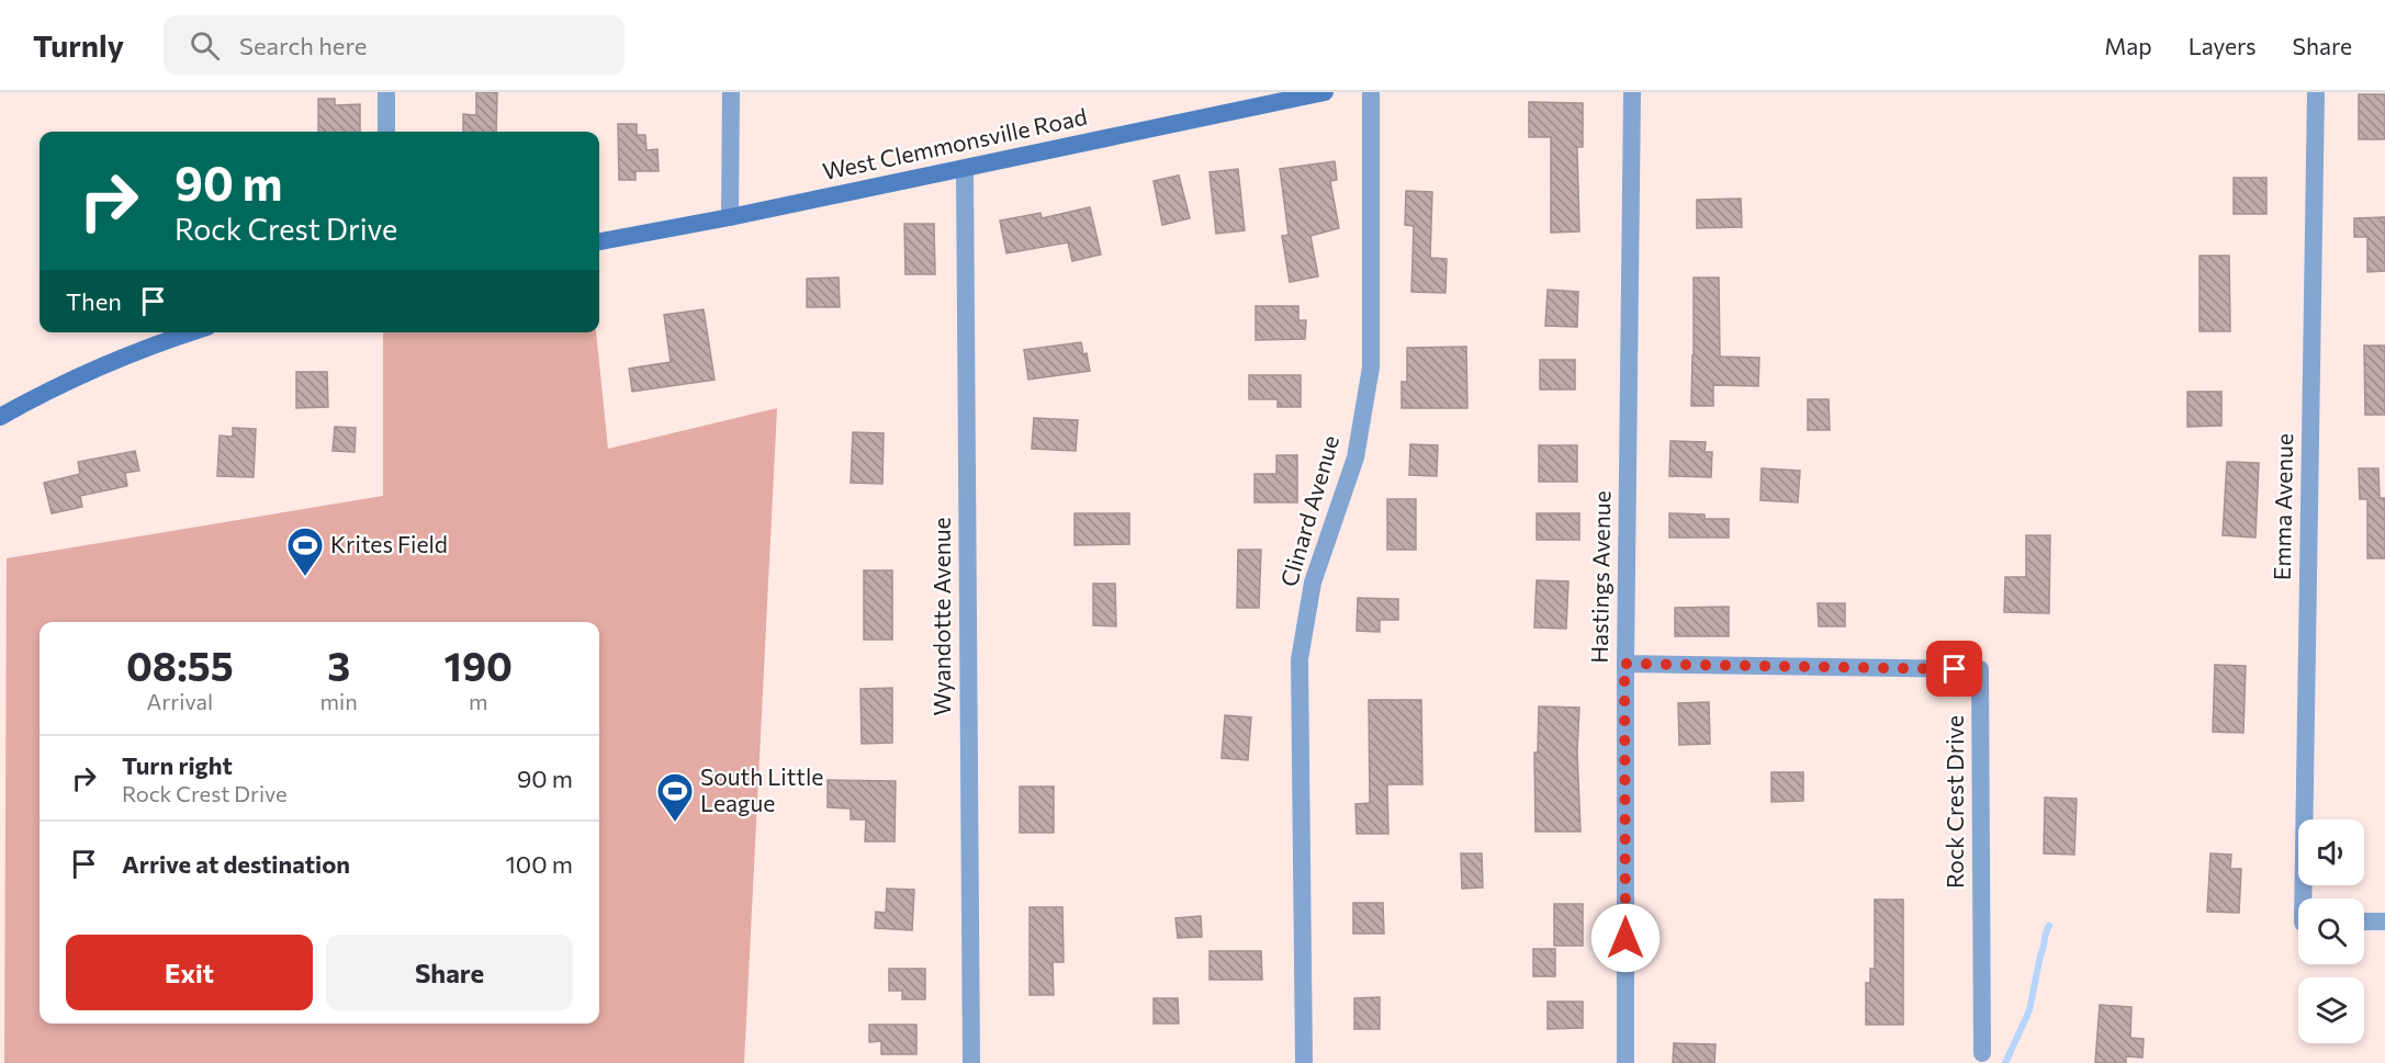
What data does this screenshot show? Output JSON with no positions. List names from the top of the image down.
{
  "streets": {
    "main road": ["West Clemmonsville Road"],
    "street": [
      "Emma Avenue",
      "Clinard Avenue",
      "Hastings Avenue",
      "Wyandotte Avenue",
      "Rock Crest Drive"
    ]
  },
  "crossings": [
    ["West Clemmonsville Road", "Wyandotte Avenue"],
    ["Hastings Avenue", "Rock Crest Drive"]
  ],
  "places": {
    "sports": ["Krites Field", "South Little League"]
  },
  "page": {
    "header": "Turnly",
    "search": "Search here",
    "nav": ["Map", "Layers", "Share"],
    "turn": ["90 m", "Rock Crest Drive"],
    "then": "Then",
    "eta": [
      "08:55",
      "Arrival",
      "3",
      "min",
      "190",
      "m"
    ],
    "list": [
      {
        "name": "Turn right",
        "note": "Rock Crest Drive",
        "value": "90 m"
      },
      {
        "name": "Arrive at destination",
        "value": "100 m"
      }
    ],
    "buttons": ["Exit", "Share"]
  }
}
